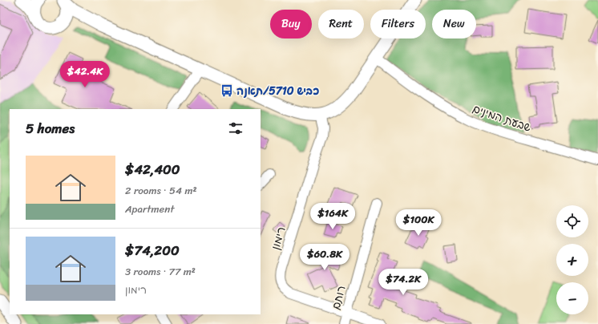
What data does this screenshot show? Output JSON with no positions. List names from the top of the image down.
{
  "streets": {
    "street": ["שבעת המינים", "רימון", "רותם"]
  },
  "crossings": [
    ["רימון", "רותם"]
  ],
  "places": {
    "bus stop": ["כביש 5710/תאנה"]
  },
  "page": {
    "chip": [
      "Buy",
      "Rent",
      "Filters",
      "New"
    ],
    "price": [
      "$42.4K",
      "$164K",
      "$100K",
      "$60.8K",
      "$74.2K"
    ],
    "heading": "5 homes",
    "list": [
      {
        "name": "$42,400",
        "note": "2 rooms · 54 m² · Apartment"
      },
      {
        "name": "$74,200",
        "note": "3 rooms · 77 m² · רימון"
      }
    ],
    "map_buttons": ["+", "−"]
  }
}
